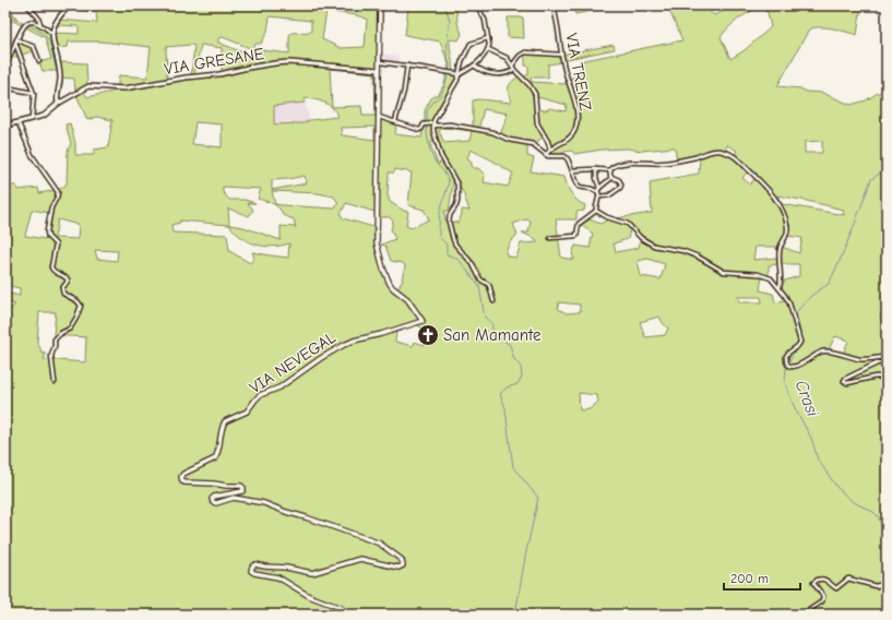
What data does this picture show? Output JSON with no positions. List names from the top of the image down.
{
  "streets": {
    "main road": ["VIA NEVEGAL"],
    "street": ["VIA GRESANE", "VIA TRENZ"]
  },
  "crossings": [
    ["VIA GRESANE", "VIA NEVEGAL"]
  ],
  "water": ["Crasi"],
  "places": {
    "church": ["San Mamante"]
  },
  "scale_bar": "200 m"
}
